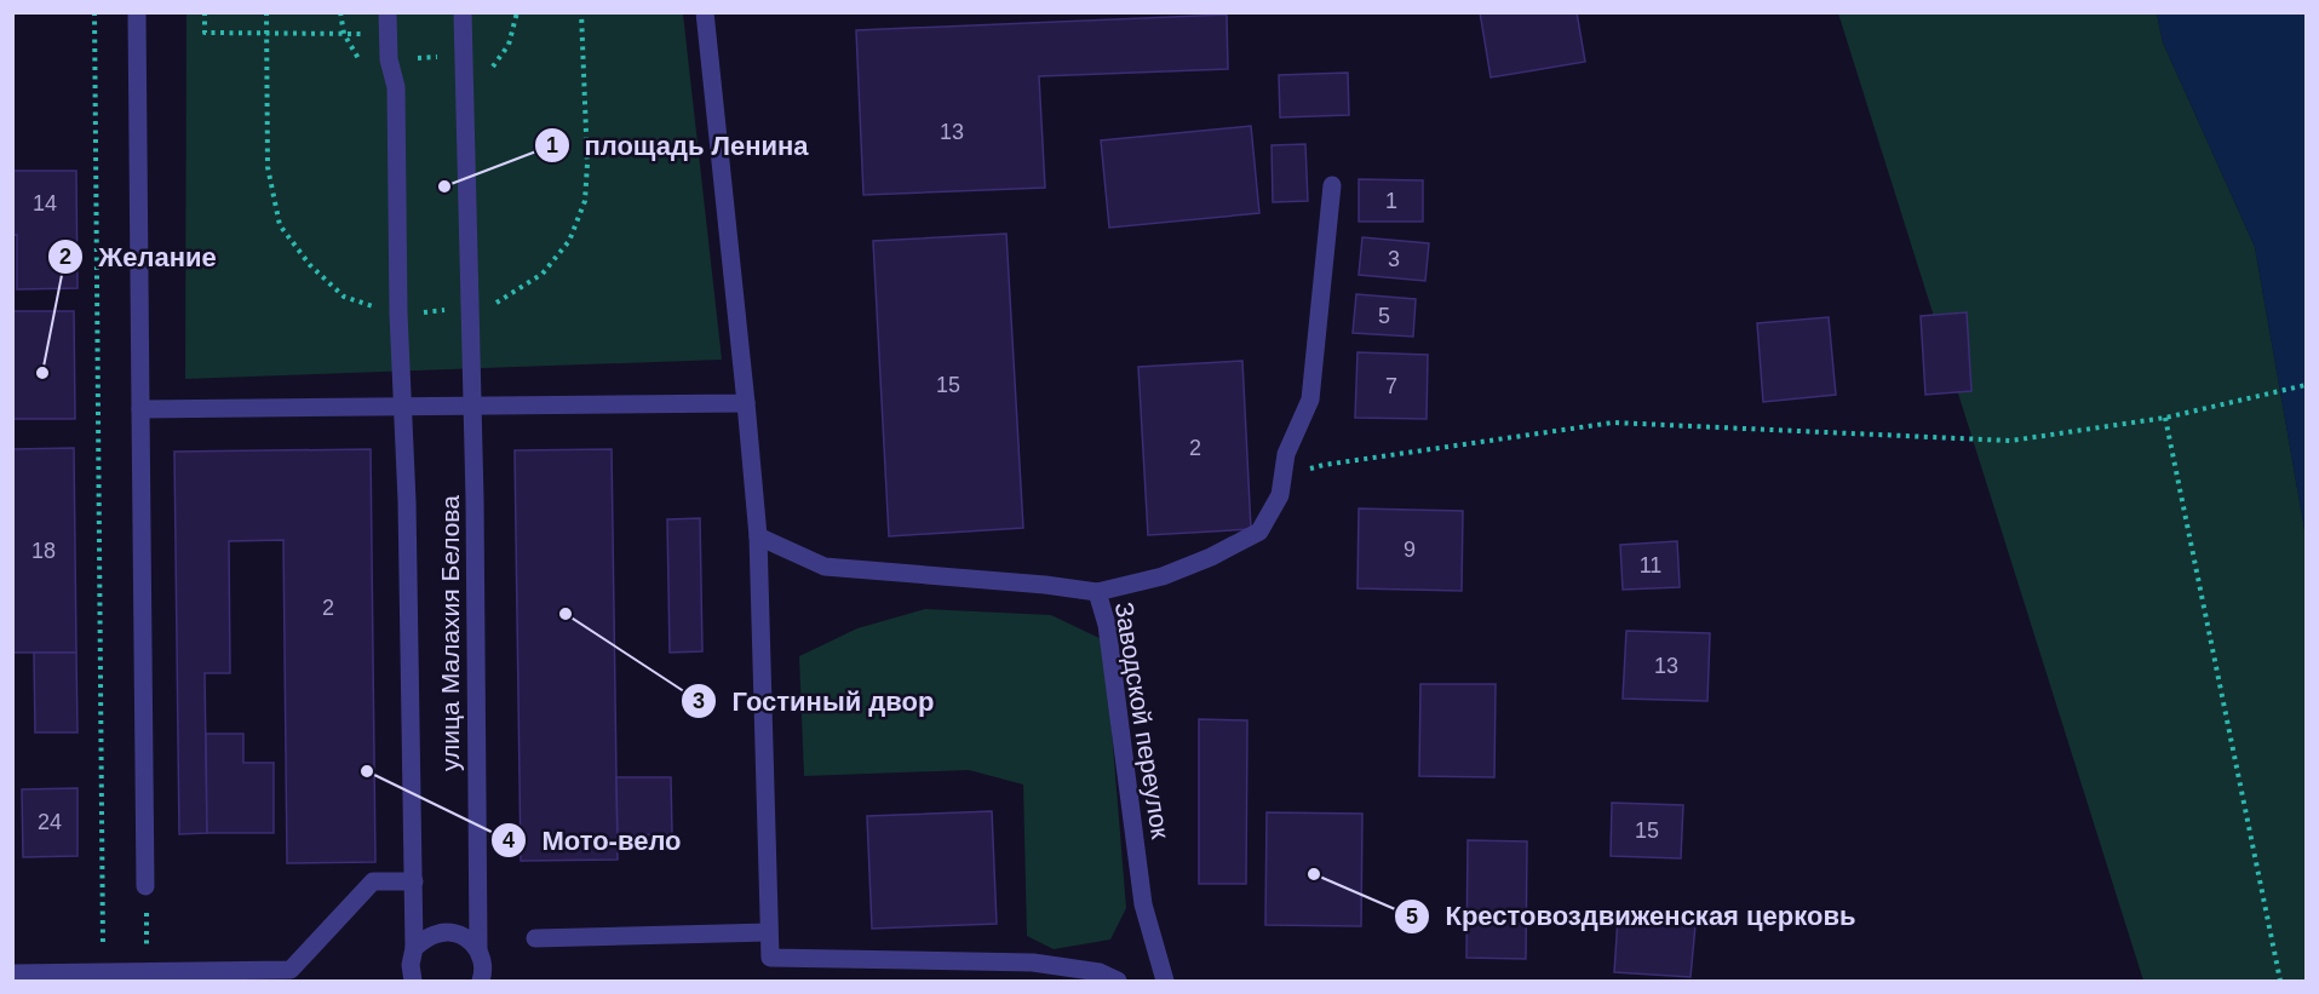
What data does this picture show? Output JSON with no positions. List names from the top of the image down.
{
  "streets": {
    "street": ["улица Малахия Белова", "Заводской переулок"]
  },
  "places": [
    "площадь Ленина",
    "Желание",
    "Гостиный двор",
    "Мото-вело",
    "Крестовоздвиженская церковь"
  ],
  "house_numbers": [
    "13",
    "1",
    "14",
    "3",
    "5",
    "15",
    "7",
    "2",
    "9",
    "18",
    "11",
    "2",
    "13",
    "24",
    "15"
  ]
}
